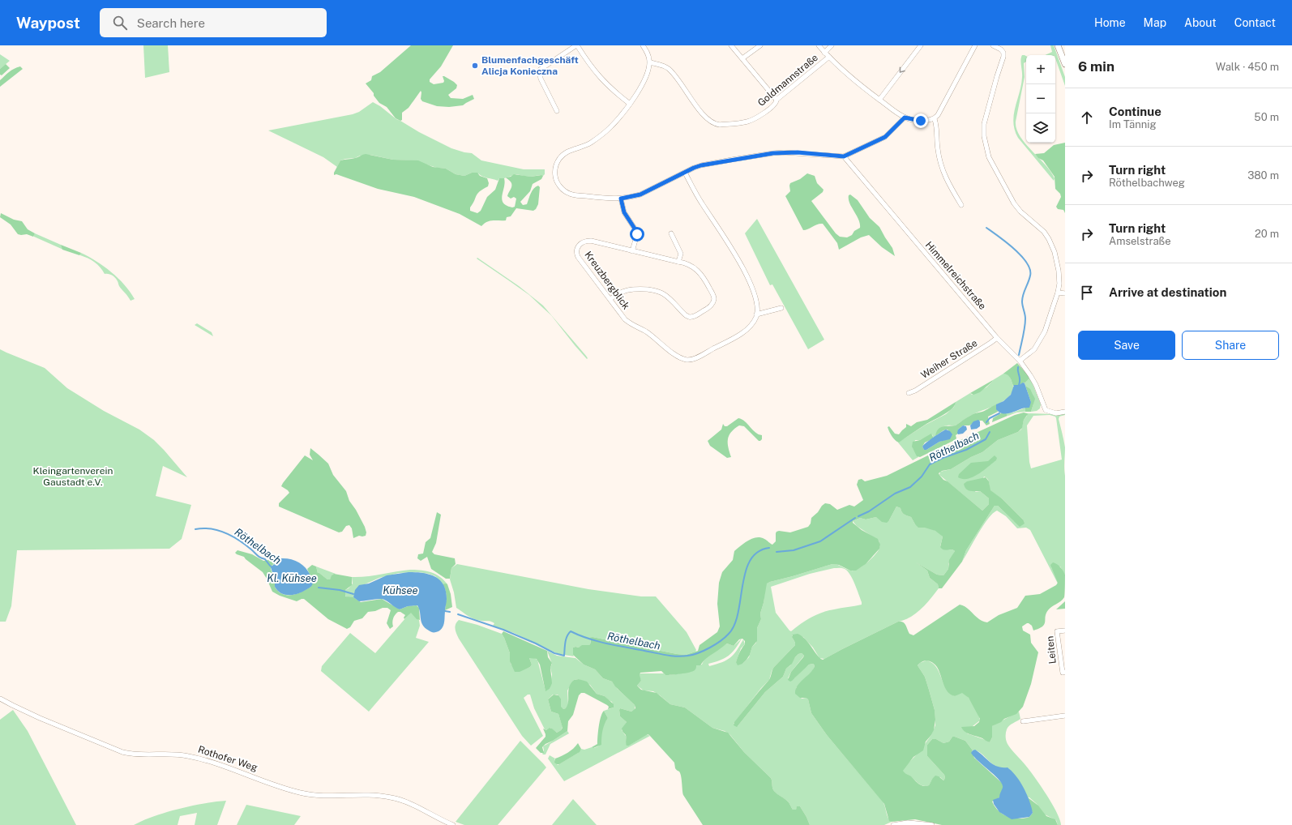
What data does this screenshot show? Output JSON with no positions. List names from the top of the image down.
{
  "streets": {
    "street": [
      "Goldmannstraße",
      "Himmelreichstraße",
      "Kreuzbergblick",
      "Weiher Straße",
      "Leiten",
      "Rothofer Weg"
    ]
  },
  "crossings": [
    ["Himmelreichstraße", "Weiher Straße"]
  ],
  "water": ["Röthelbach", "Kl. Kühsee", "Kühsee"],
  "parks": ["Kleingartenverein Gaustadt e.V."],
  "places": ["Blumenfachgeschäft Alicja Konieczna"],
  "page": {
    "header": "Waypost",
    "search": "Search here",
    "nav": [
      "Home",
      "Map",
      "About",
      "Contact"
    ],
    "heading": ["6 min", "Walk · 450 m"],
    "map_buttons": ["+", "−"],
    "list": [
      ["Continue", "Im Tännig", "50 m"],
      ["Turn right", "Röthelbachweg", "380 m"],
      ["Turn right", "Amselstraße", "20 m"],
      "Arrive at destination"
    ],
    "buttons": ["Save", "Share"]
  }
}
